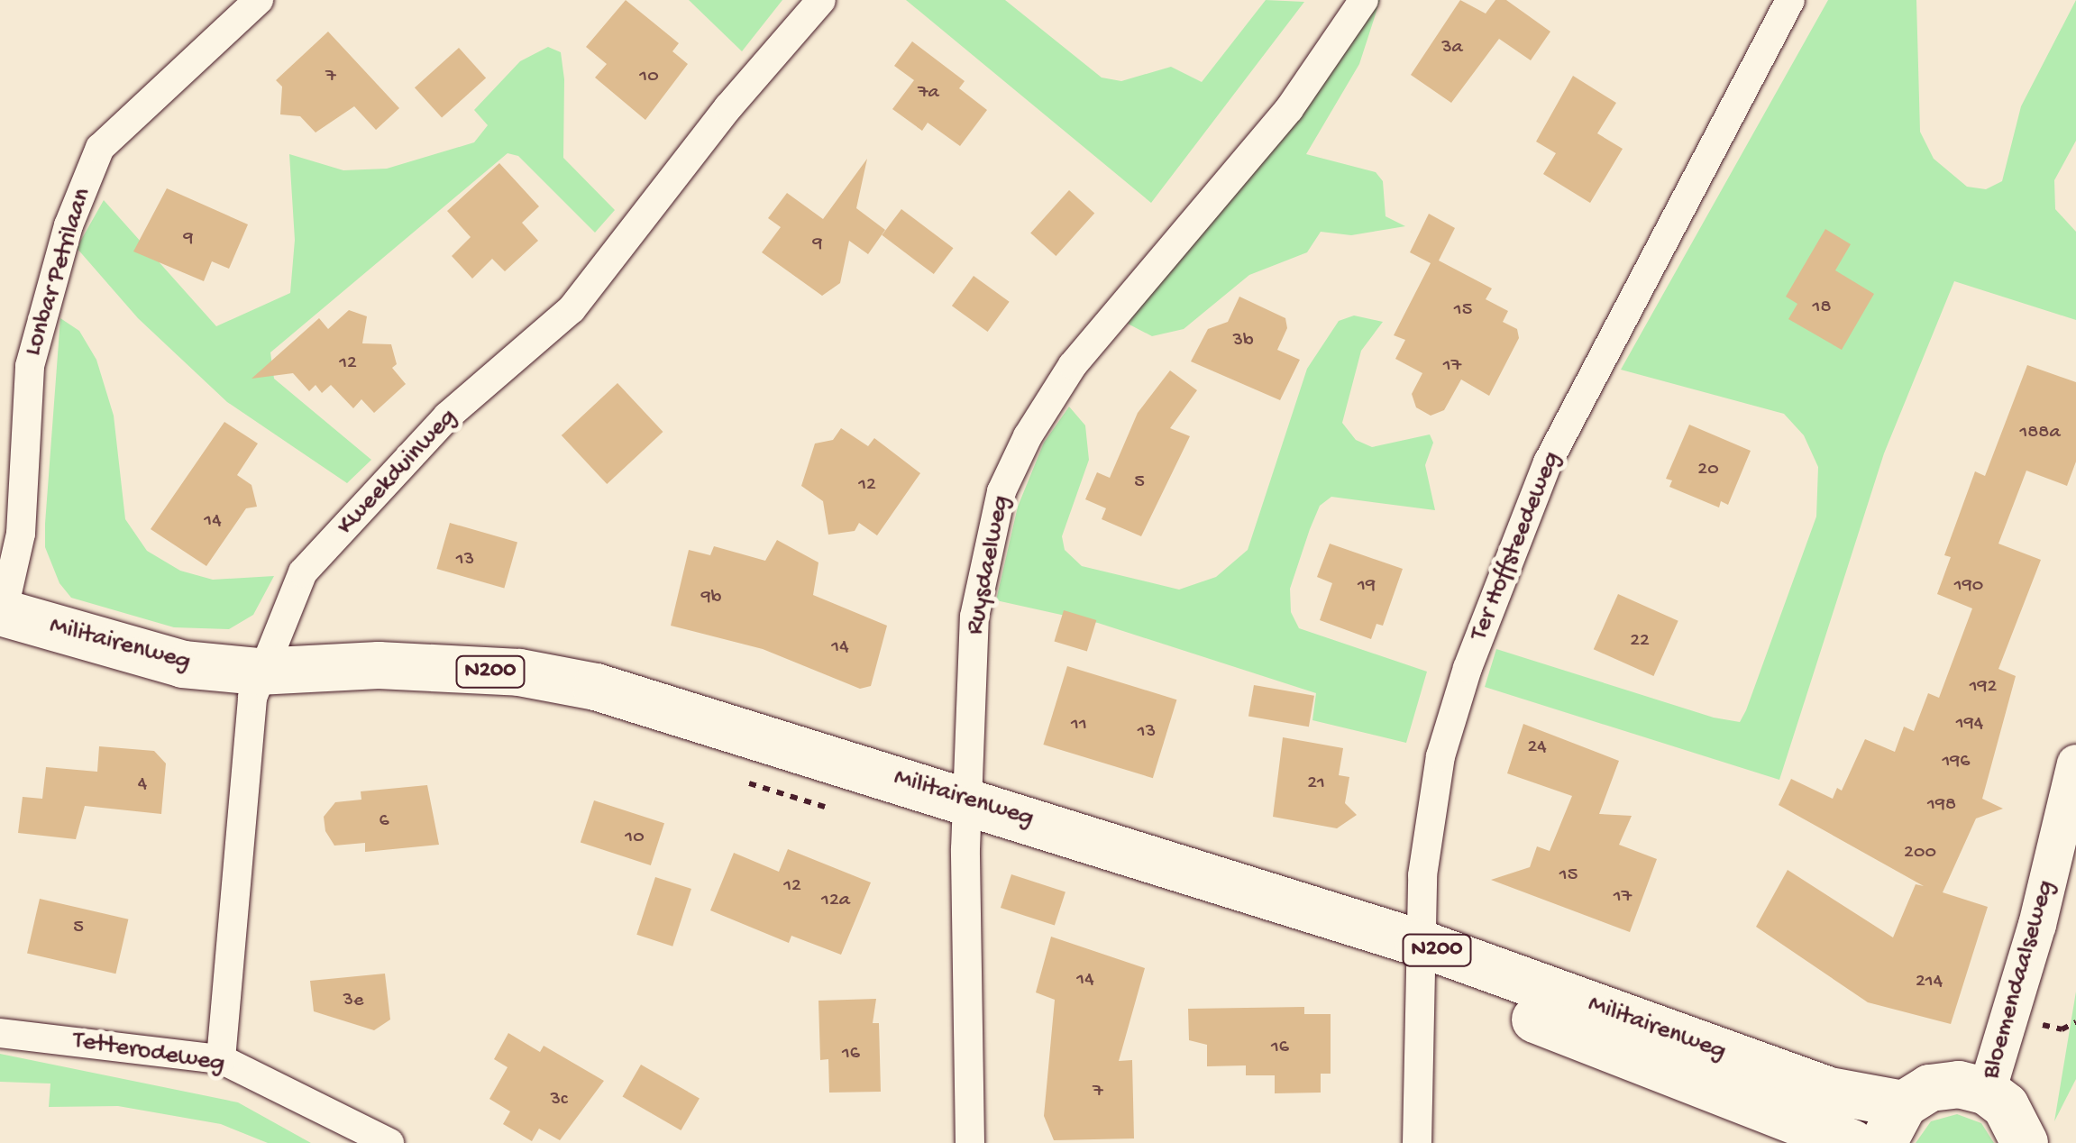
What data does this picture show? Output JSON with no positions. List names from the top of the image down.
{
  "streets": {
    "main road": ["Militairenweg", "N200"],
    "street": [
      "Lonbar Petrilaan",
      "Kweekduinweg",
      "Ter Hoffsteedeweg",
      "Ruysdaelweg",
      "Bloemendaalseweg",
      "Tetterodeweg"
    ]
  },
  "crossings": [
    ["Lonbar Petrilaan", "Militairenweg"],
    ["Kweekduinweg", "Militairenweg"],
    ["Kweekduinweg", "Tetterodeweg"],
    ["Ter Hoffsteedeweg", "Militairenweg"],
    ["Ruysdaelweg", "Militairenweg"],
    ["Militairenweg", "N200"],
    ["N200", "Bloemendaalseweg"]
  ],
  "house_numbers": [
    "3a",
    "7",
    "10",
    "7a",
    "9",
    "9",
    "18",
    "15",
    "3b",
    "12",
    "17",
    "188a",
    "20",
    "5",
    "12",
    "14",
    "13",
    "19",
    "190",
    "9b",
    "22",
    "14",
    "192",
    "194",
    "11",
    "13",
    "24",
    "196",
    "21",
    "4",
    "198",
    "6",
    "10",
    "200",
    "15",
    "12",
    "17",
    "12a",
    "5",
    "14",
    "214",
    "3e",
    "16",
    "16",
    "7",
    "3c"
  ]
}
